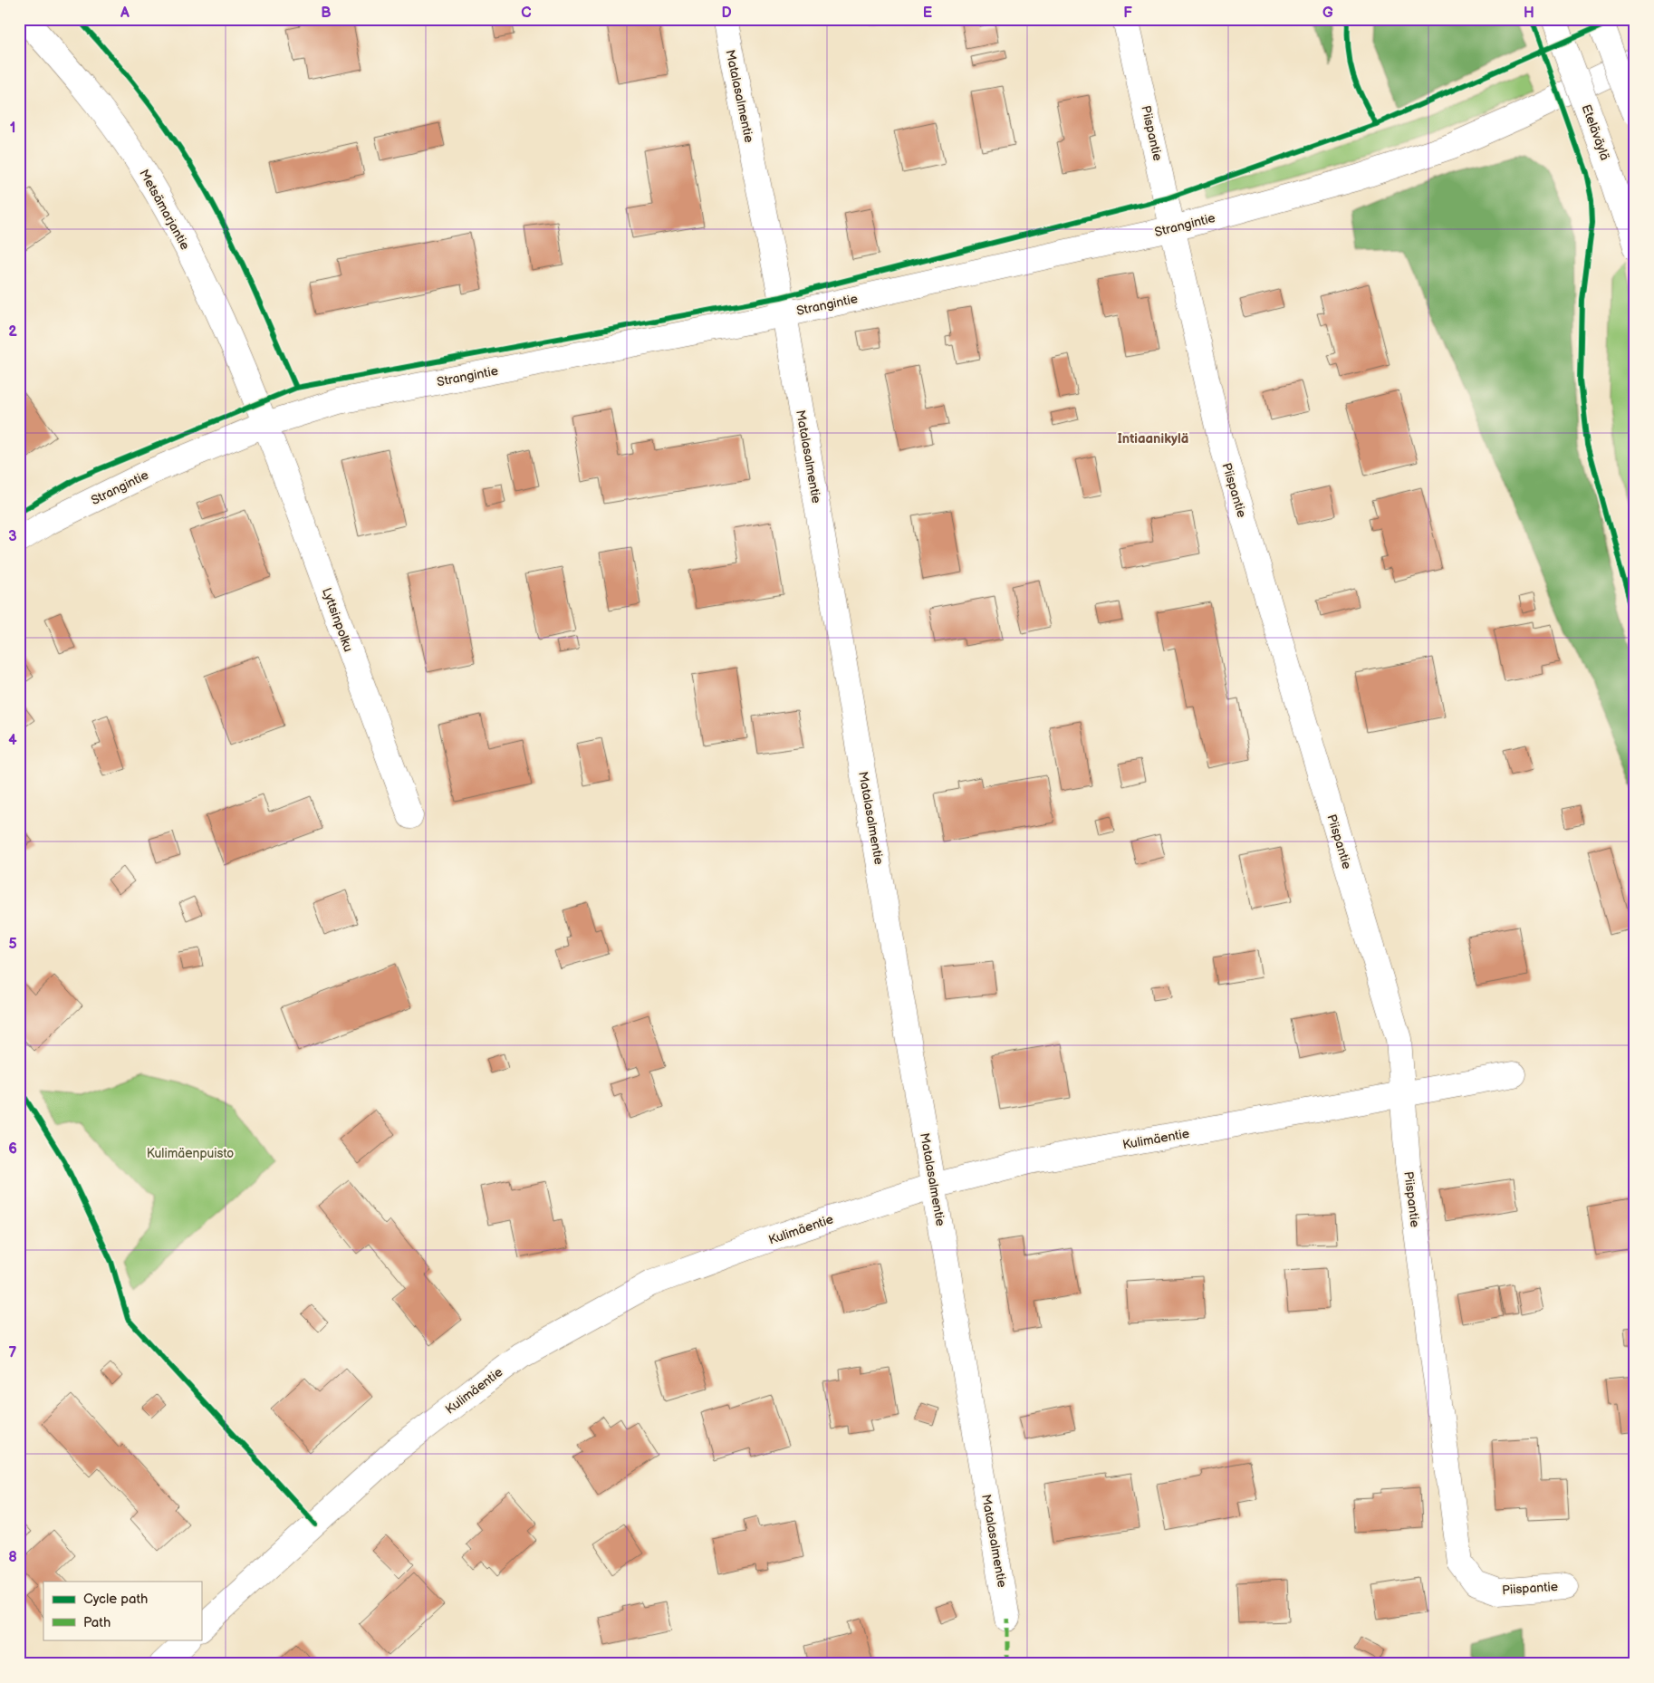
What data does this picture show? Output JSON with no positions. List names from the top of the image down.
{
  "streets": {
    "main road": [
      "Matalasalmentie",
      "Eteläväylä",
      "Piispantie",
      "Metsämarjantie",
      "Strangintie",
      "Lyttsinpolku",
      "Kulimäentie"
    ]
  },
  "crossings": [
    ["Matalasalmentie", "Strangintie"],
    ["Matalasalmentie", "Kulimäentie"],
    ["Piispantie", "Strangintie"],
    ["Piispantie", "Kulimäentie"],
    ["Metsämarjantie", "Strangintie"],
    ["Metsämarjantie", "Lyttsinpolku"],
    ["Strangintie", "Lyttsinpolku"]
  ],
  "districts": ["Intiaanikylä"],
  "parks": ["Kulimäenpuisto"],
  "legend": ["Cycle path", "Path"],
  "grid": {
    "columns": [
      "A",
      "B",
      "C",
      "D",
      "E",
      "F",
      "G",
      "H"
    ],
    "rows": [
      "1",
      "2",
      "3",
      "4",
      "5",
      "6",
      "7",
      "8"
    ]
  }
}
